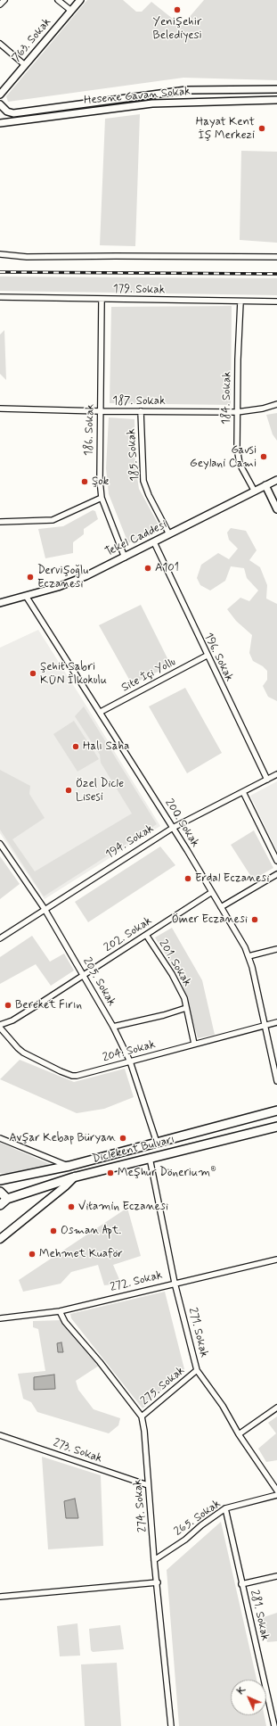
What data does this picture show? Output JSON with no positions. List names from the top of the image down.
{
  "streets": {
    "main road": ["Diclekent Bulvarı"],
    "street": [
      "763. Sokak",
      "Hesene Gavan Sokak",
      "179. Sokak",
      "184. Sokak",
      "187. Sokak",
      "186. Sokak",
      "185. Sokak",
      "Tekel Caddesi",
      "196. Sokak",
      "Site İçi Yollu",
      "200. Sokak",
      "194. Sokak",
      "202. Sokak",
      "201. Sokak",
      "205. Sokak",
      "204. Sokak",
      "272. Sokak",
      "271. Sokak",
      "275. Sokak",
      "273. Sokak",
      "274. Sokak",
      "265. Sokak",
      "281. Sokak"
    ]
  },
  "crossings": [
    ["179. Sokak", "184. Sokak"],
    ["179. Sokak", "186. Sokak"],
    ["184. Sokak", "187. Sokak"],
    ["184. Sokak", "Tekel Caddesi"],
    ["187. Sokak", "186. Sokak"],
    ["187. Sokak", "185. Sokak"],
    ["186. Sokak", "Tekel Caddesi"],
    ["185. Sokak", "Tekel Caddesi"],
    ["Tekel Caddesi", "196. Sokak"],
    ["Tekel Caddesi", "200. Sokak"],
    ["196. Sokak", "Site İçi Yollu"],
    ["196. Sokak", "194. Sokak"],
    ["Site İçi Yollu", "200. Sokak"],
    ["200. Sokak", "194. Sokak"],
    ["200. Sokak", "202. Sokak"],
    ["200. Sokak", "204. Sokak"],
    ["194. Sokak", "205. Sokak"],
    ["202. Sokak", "201. Sokak"],
    ["202. Sokak", "205. Sokak"],
    ["202. Sokak", "204. Sokak"],
    ["201. Sokak", "204. Sokak"],
    ["205. Sokak", "204. Sokak"],
    ["205. Sokak", "Diclekent Bulvarı"],
    ["Diclekent Bulvarı", "271. Sokak"],
    ["272. Sokak", "271. Sokak"],
    ["272. Sokak", "274. Sokak"],
    ["271. Sokak", "275. Sokak"],
    ["275. Sokak", "274. Sokak"],
    ["273. Sokak", "274. Sokak"],
    ["274. Sokak", "265. Sokak"],
    ["265. Sokak", "281. Sokak"]
  ],
  "places": [
    "Yenişehir Belediyesi",
    "Hayat Kent İş Merkezi",
    "Gavsi Geylani Cami",
    "Şok",
    "A101",
    "Dervişoğlu Eczanesi",
    "Şehit Sabri KÜN İlkokulu",
    "Halı Saha",
    "Özel Dicle Lisesi",
    "Erdal Eczanesi",
    "Ömer Eczanesi",
    "Bereket Fırın",
    "Avşar Kebap Büryan",
    "Meşhur Dönerium®",
    "Vitamin Eczanesi",
    "Osman Apt.",
    "Mehmet Kuaför"
  ],
  "north": "top left"
}
